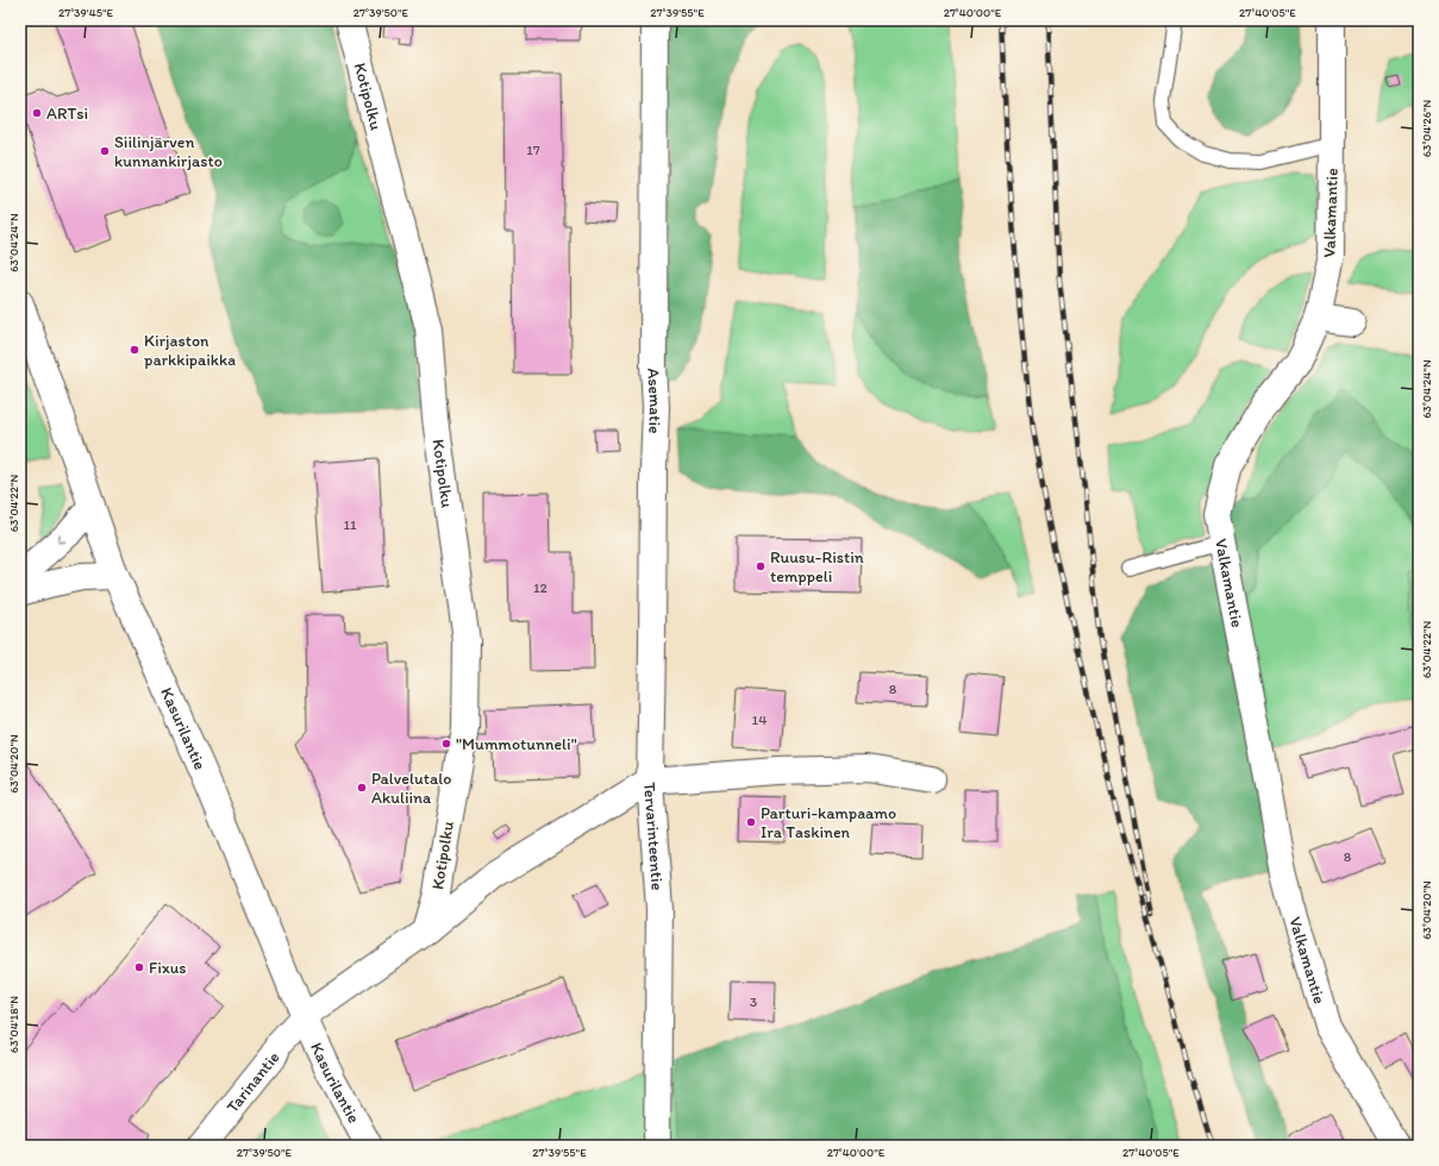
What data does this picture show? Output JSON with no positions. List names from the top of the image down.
{
  "streets": {
    "street": [
      "Kotipolku",
      "Valkamantie",
      "Asematie",
      "Kasurilantie",
      "Tervarinteentie",
      "Tarinantie"
    ]
  },
  "crossings": [
    ["Kotipolku", "Tarinantie"],
    ["Asematie", "Tervarinteentie"],
    ["Asematie", "Tarinantie"],
    ["Kasurilantie", "Tarinantie"],
    ["Tervarinteentie", "Tarinantie"]
  ],
  "places": [
    "ARTsi",
    "Siilinjärven kunnankirjasto",
    "Kirjaston parkkipaikka",
    "Ruusu-Ristin temppeli",
    "\"Mummotunneli\"",
    "Palvelutalo Akuliina",
    "Parturi-kampaamo Ira Taskinen",
    "Fixus"
  ],
  "house_numbers": [
    "17",
    "11",
    "12",
    "8",
    "14",
    "8",
    "3"
  ],
  "coordinates": [
    "27°39'45\"E",
    "27°39'50\"E",
    "27°39'55\"E",
    "27°40'00\"E",
    "27°40'05\"E",
    "63°04'26\"N",
    "63°04'24\"N",
    "63°04'22\"N",
    "63°04'20\"N",
    "63°04'18\"N"
  ]
}
